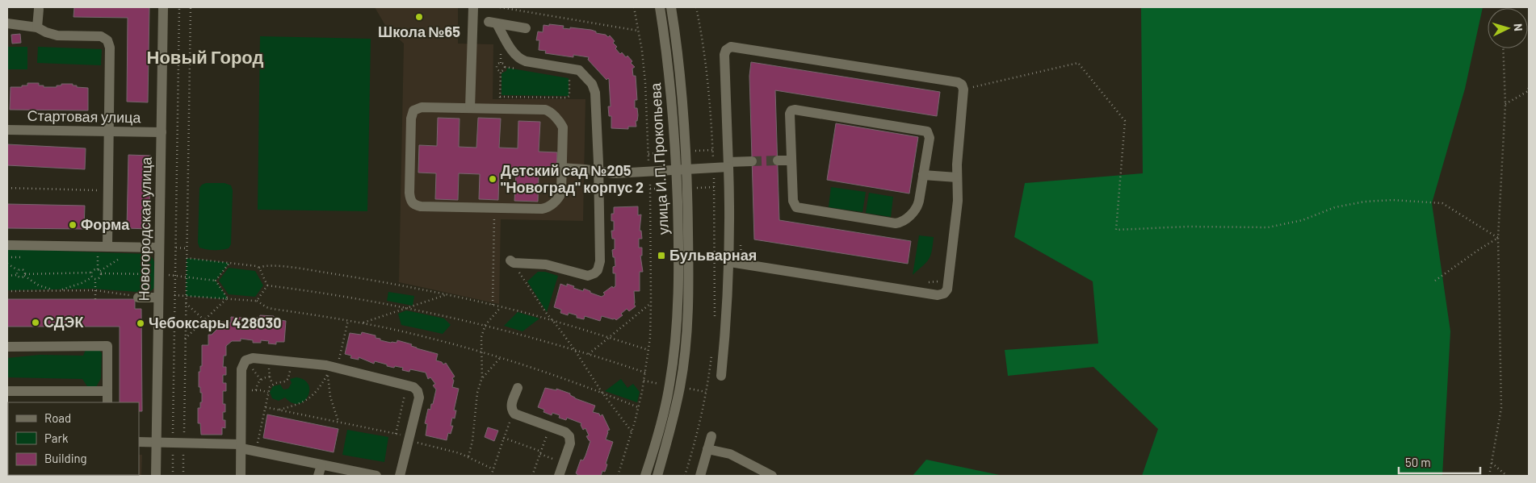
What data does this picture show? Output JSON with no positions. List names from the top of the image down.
{
  "streets": {
    "street": ["Стартовая улица", "улица И.П.Прокопьева", "Новогородская улица"]
  },
  "crossings": [
    ["Стартовая улица", "Новогородская улица"]
  ],
  "districts": ["Новый Город"],
  "places": {
    "other": [
      "Школа №65",
      "Детский сад №205 \"Новоград\" корпус 2",
      "Форма",
      "СДЭК",
      "Чебоксары 428030"
    ],
    "transit": ["Бульварная"]
  },
  "legend": ["Road", "Park", "Building"],
  "scale_bar": "50 m",
  "north": "right"
}
